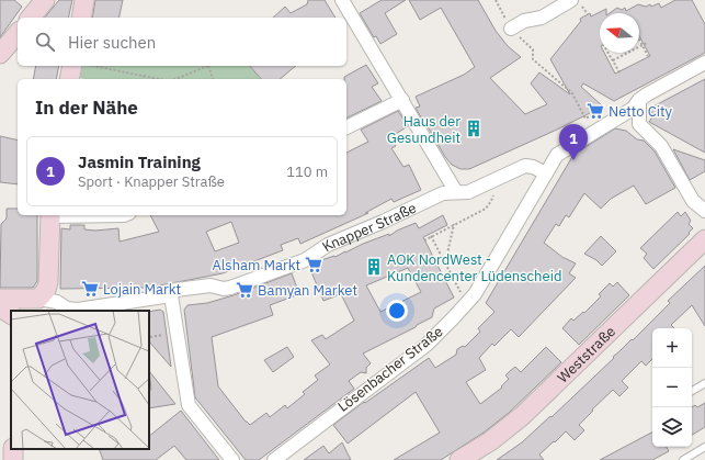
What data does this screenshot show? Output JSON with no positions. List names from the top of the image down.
{
  "streets": {
    "main road": ["Knapper Straße", "Weststraße"],
    "street": ["Lösenbacher Straße"]
  },
  "crossings": [
    ["Knapper Straße", "Lösenbacher Straße"]
  ],
  "places": {
    "supermarket": [
      "Netto City",
      "Alsham Markt",
      "Lojain Markt",
      "Bamyan Market"
    ],
    "building": ["Haus der Gesundheit", "AOK NordWest - Kundencenter Lüdenscheid"]
  },
  "north": "left",
  "page": {
    "search": "Hier suchen",
    "heading": "In der Nähe",
    "pins": "1",
    "list": [
      {
        "mark": "1",
        "name": "Jasmin Training",
        "note": "Sport · Knapper Straße",
        "value": "110 m"
      }
    ],
    "map_buttons": ["+", "−"]
  }
}
